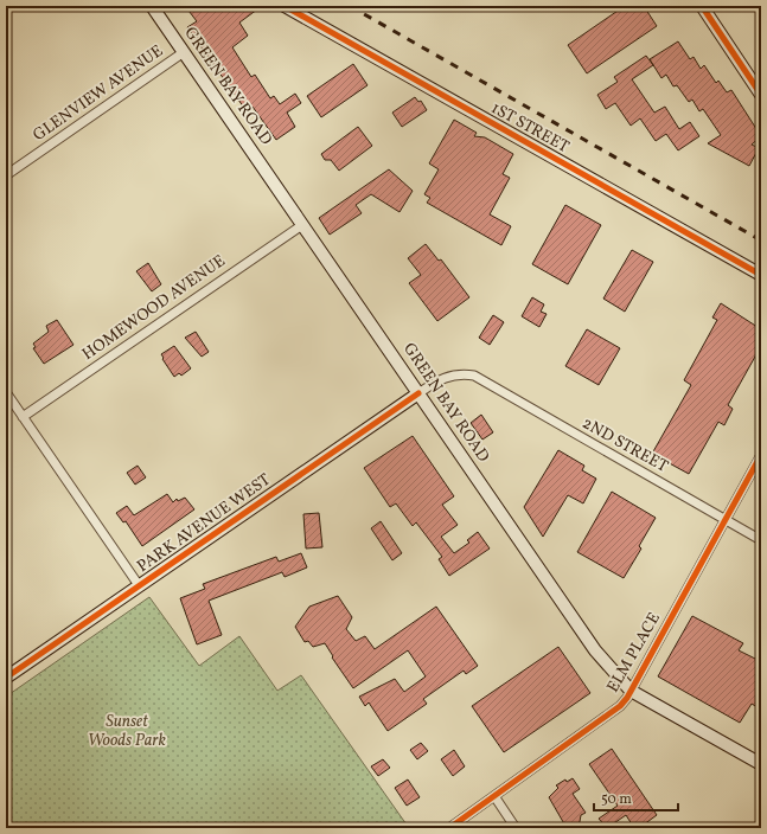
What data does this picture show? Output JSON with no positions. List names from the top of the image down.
{
  "streets": {
    "street": [
      "GREEN BAY ROAD",
      "GLENVIEW AVENUE",
      "1ST STREET",
      "HOMEWOOD AVENUE",
      "2ND STREET",
      "PARK AVENUE WEST",
      "ELM PLACE"
    ]
  },
  "crossings": [
    ["GREEN BAY ROAD", "GLENVIEW AVENUE"],
    ["GREEN BAY ROAD", "HOMEWOOD AVENUE"],
    ["GREEN BAY ROAD", "PARK AVENUE WEST"],
    ["GREEN BAY ROAD", "ELM PLACE"],
    ["2ND STREET", "PARK AVENUE WEST"],
    ["2ND STREET", "ELM PLACE"]
  ],
  "parks": ["Sunset Woods Park"],
  "scale_bar": "50 m"
}
